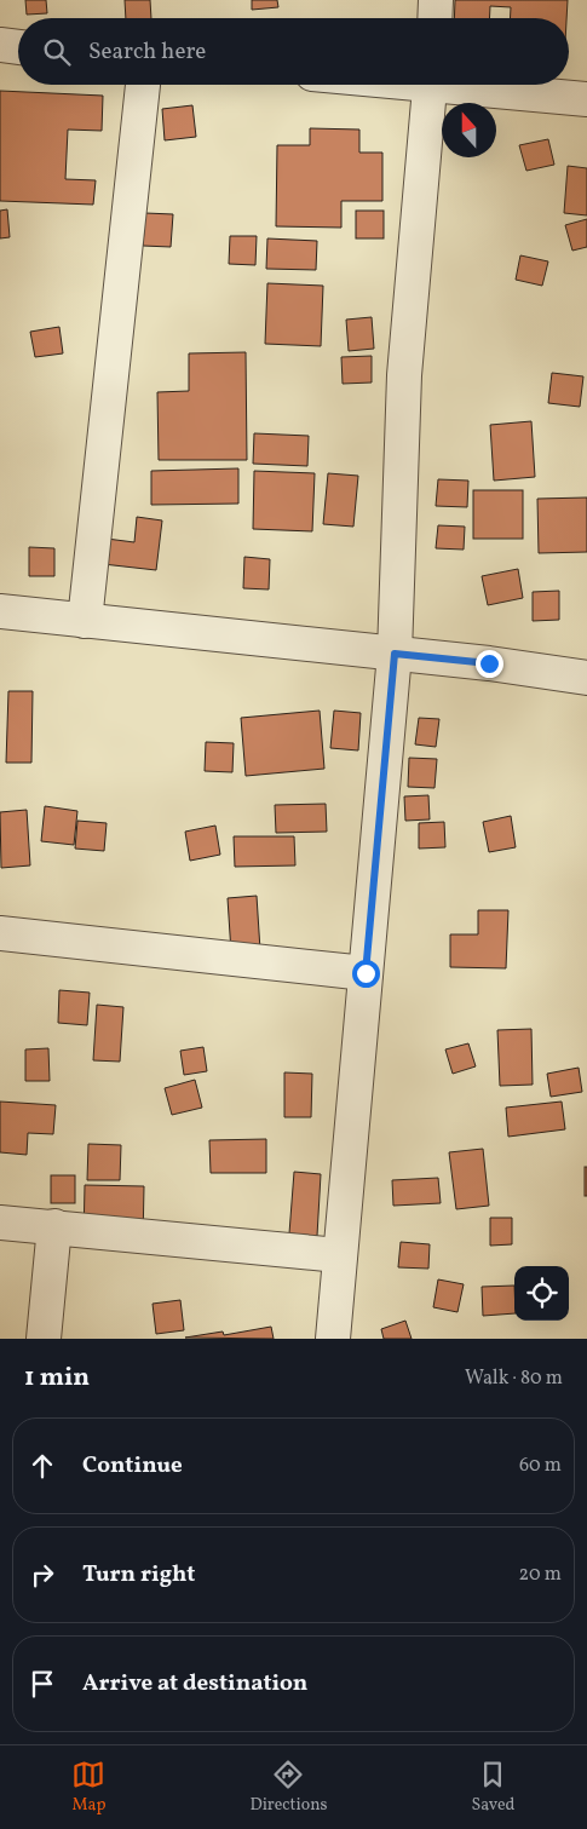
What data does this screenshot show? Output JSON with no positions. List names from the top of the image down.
{
  "north": "top",
  "page": {
    "search": "Search here",
    "heading": ["1 min", "Walk · 80 m"],
    "list": [
      ["Continue", "60 m"],
      ["Turn right", "20 m"],
      "Arrive at destination"
    ],
    "nav": ["Map", "Directions", "Saved"]
  }
}
